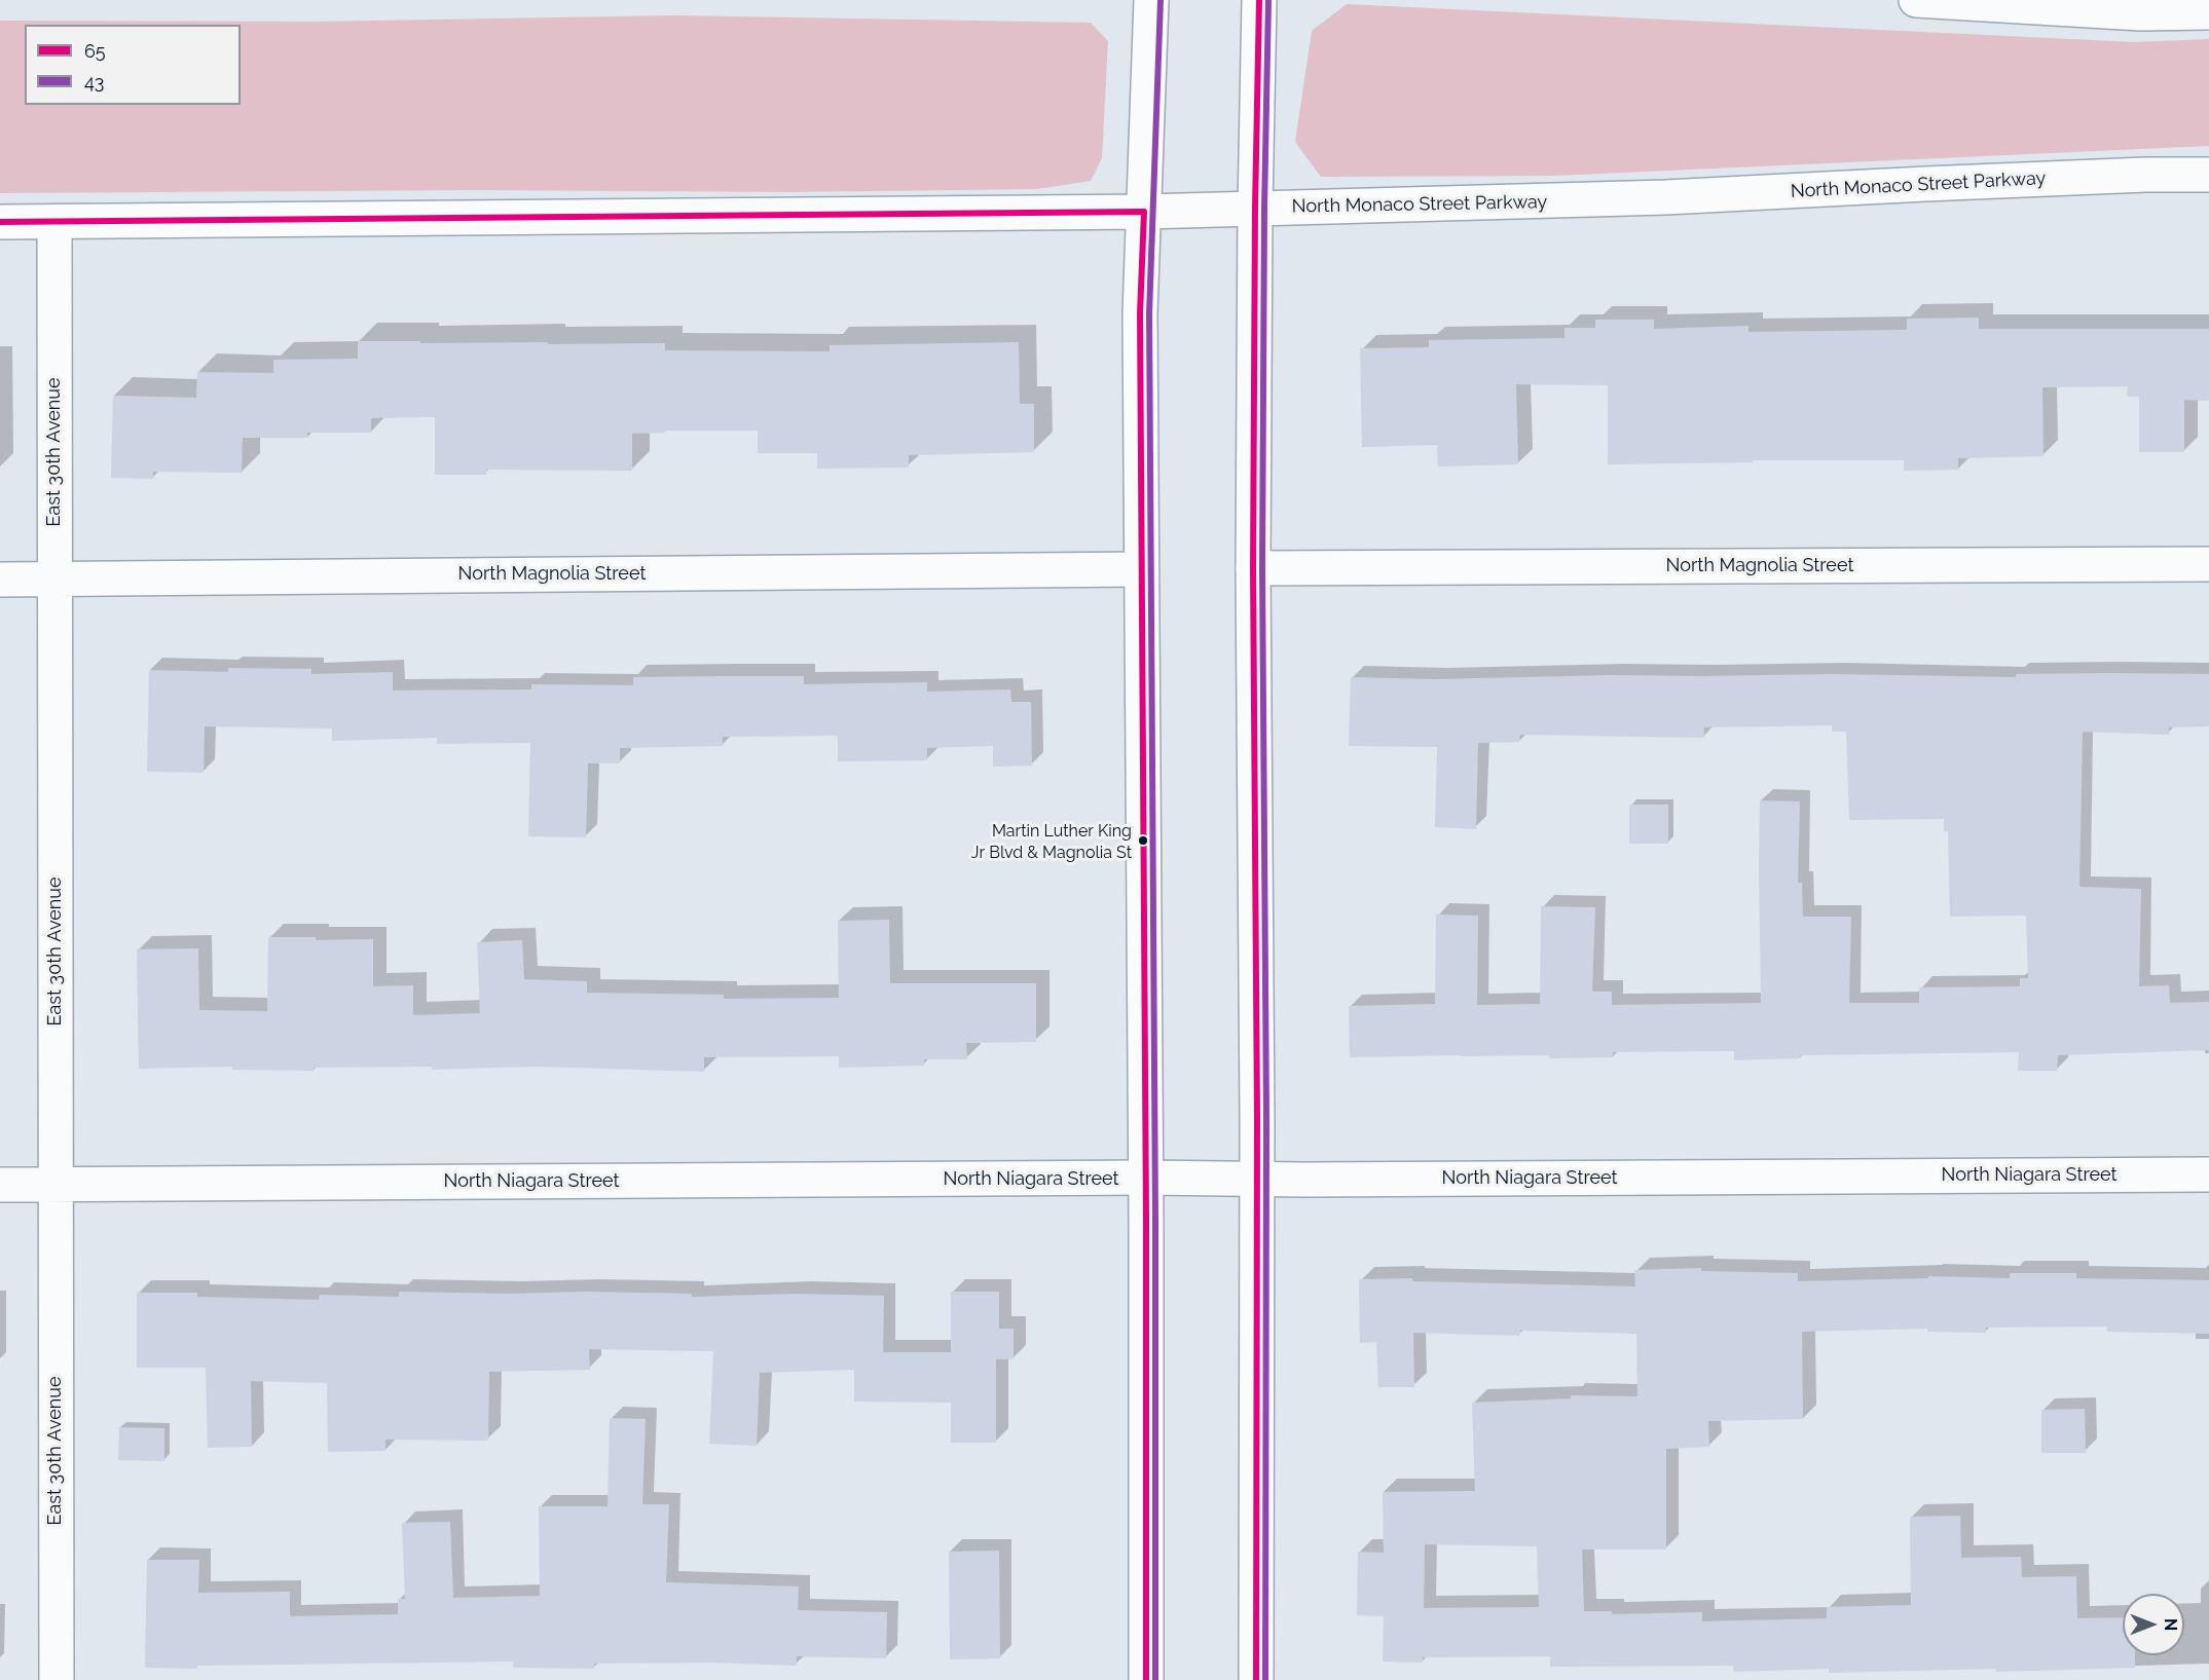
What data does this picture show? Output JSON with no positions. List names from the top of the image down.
{
  "streets": {
    "street": [
      "North Monaco Street Parkway",
      "East 30th Avenue",
      "North Magnolia Street",
      "North Niagara Street"
    ]
  },
  "crossings": [
    ["North Monaco Street Parkway", "East 30th Avenue"],
    ["East 30th Avenue", "North Magnolia Street"],
    ["East 30th Avenue", "North Niagara Street"]
  ],
  "places": ["Martin Luther King Jr Blvd & Magnolia St"],
  "lines": ["transit line 65", "transit line 43"],
  "legend": ["65", "43"],
  "north": "right"
}
